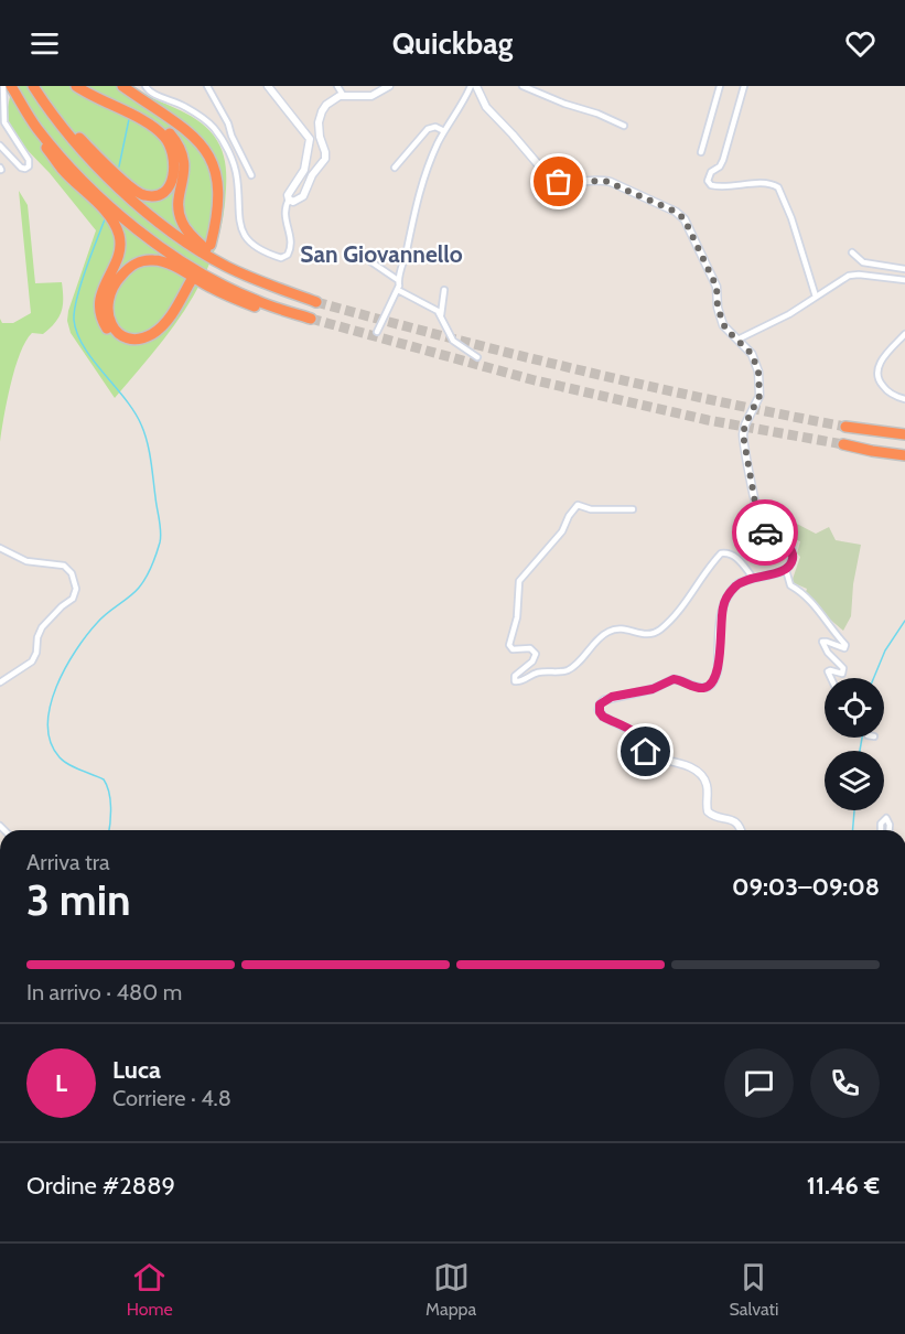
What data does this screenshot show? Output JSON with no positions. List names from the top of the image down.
{
  "districts": ["San Giovannello"],
  "page": {
    "header": "Quickbag",
    "heading": ["3 min", "Arriva tra", "09:03–09:08"],
    "panel": [
      "Luca",
      "Corriere · 4.8",
      "Ordine #2889",
      "11.46 €"
    ],
    "bar": "In arrivo · 480 m",
    "round": "L",
    "tabs": ["Home", "Mappa", "Salvati"]
  }
}
